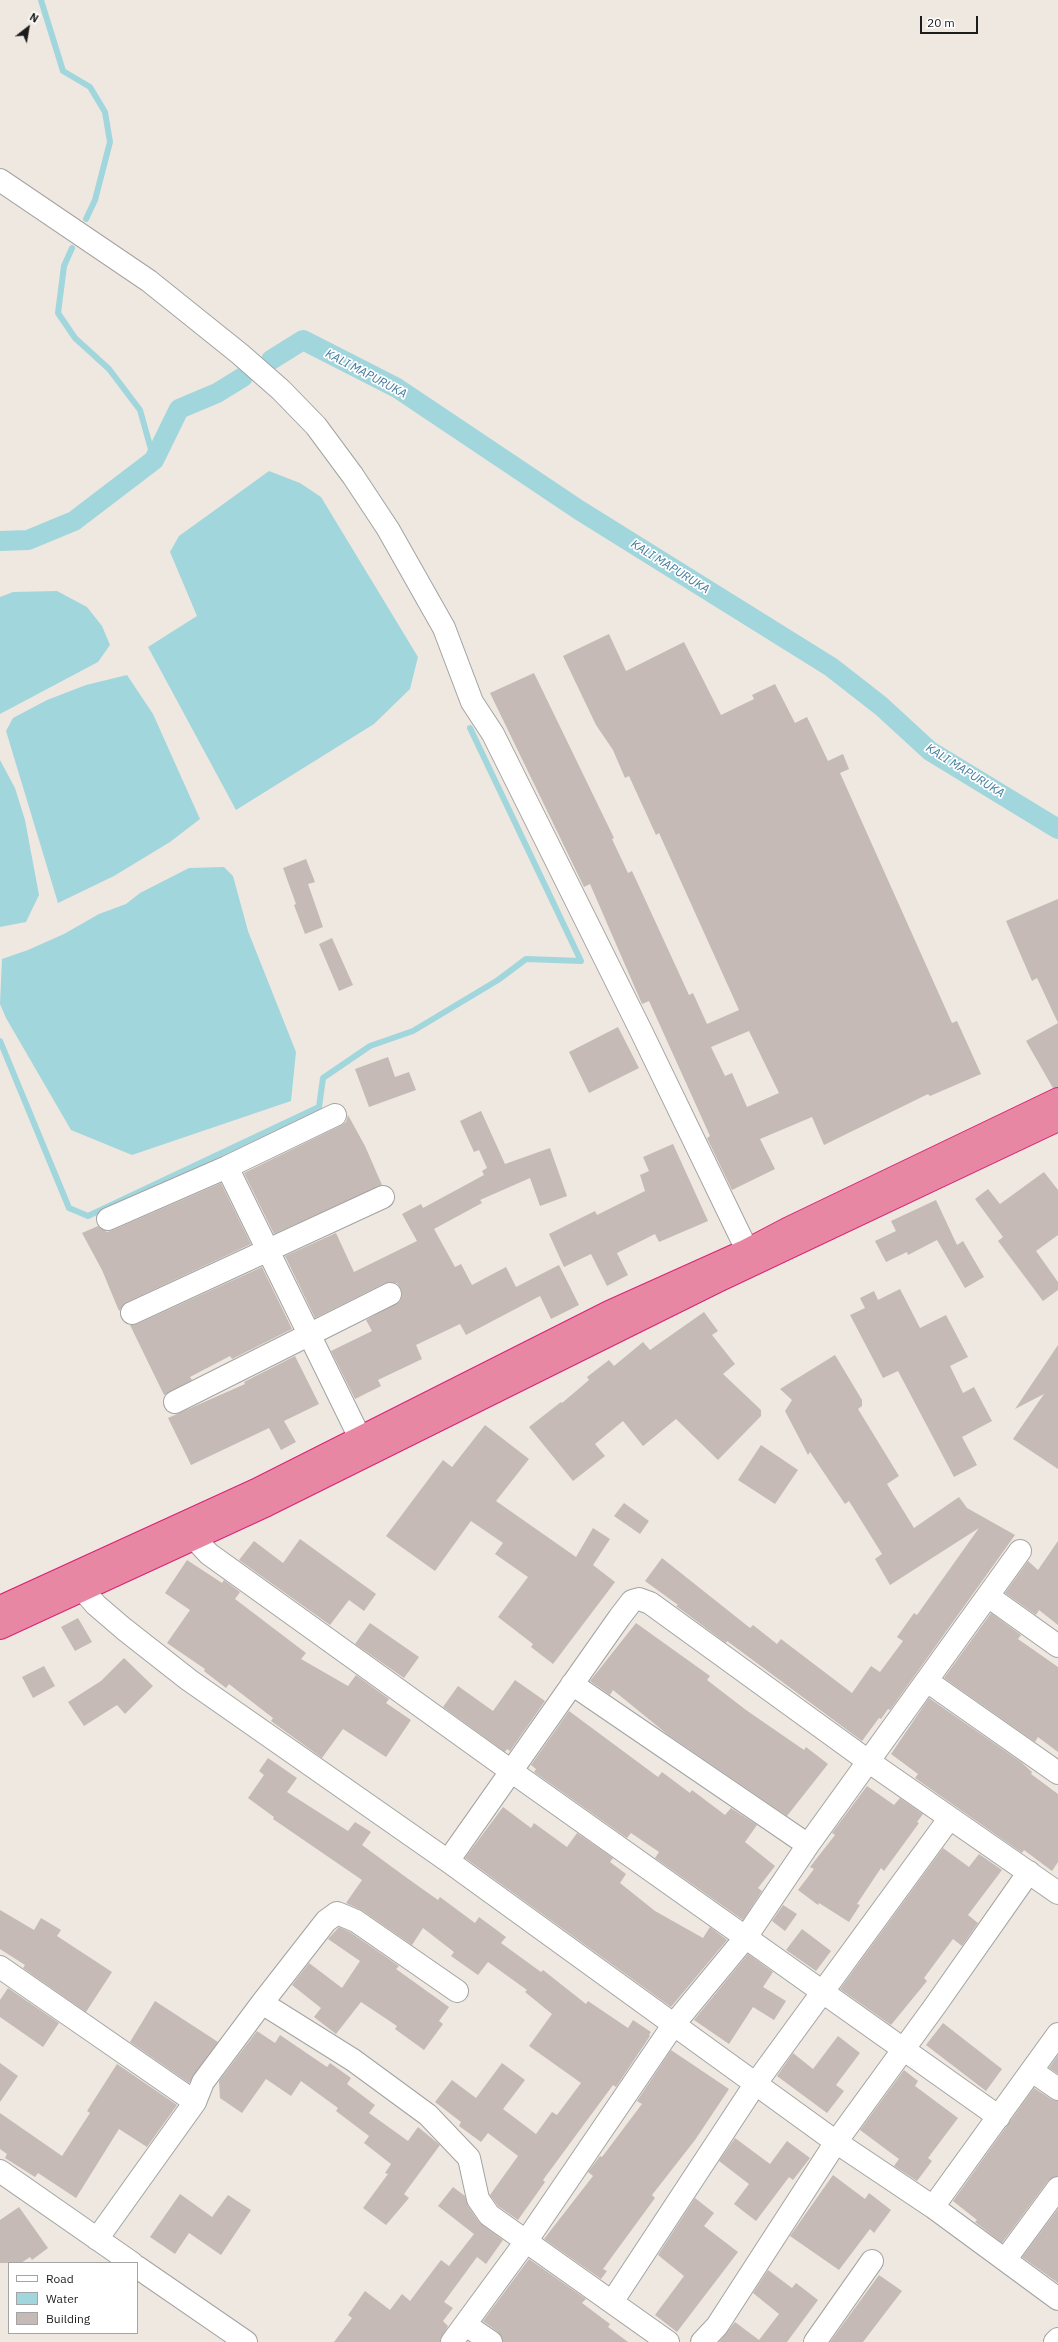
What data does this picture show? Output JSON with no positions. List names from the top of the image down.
{
  "water": ["KALI MAPURUKA"],
  "legend": ["Road", "Water", "Building"],
  "scale_bar": "20 m",
  "north": "top right"
}
